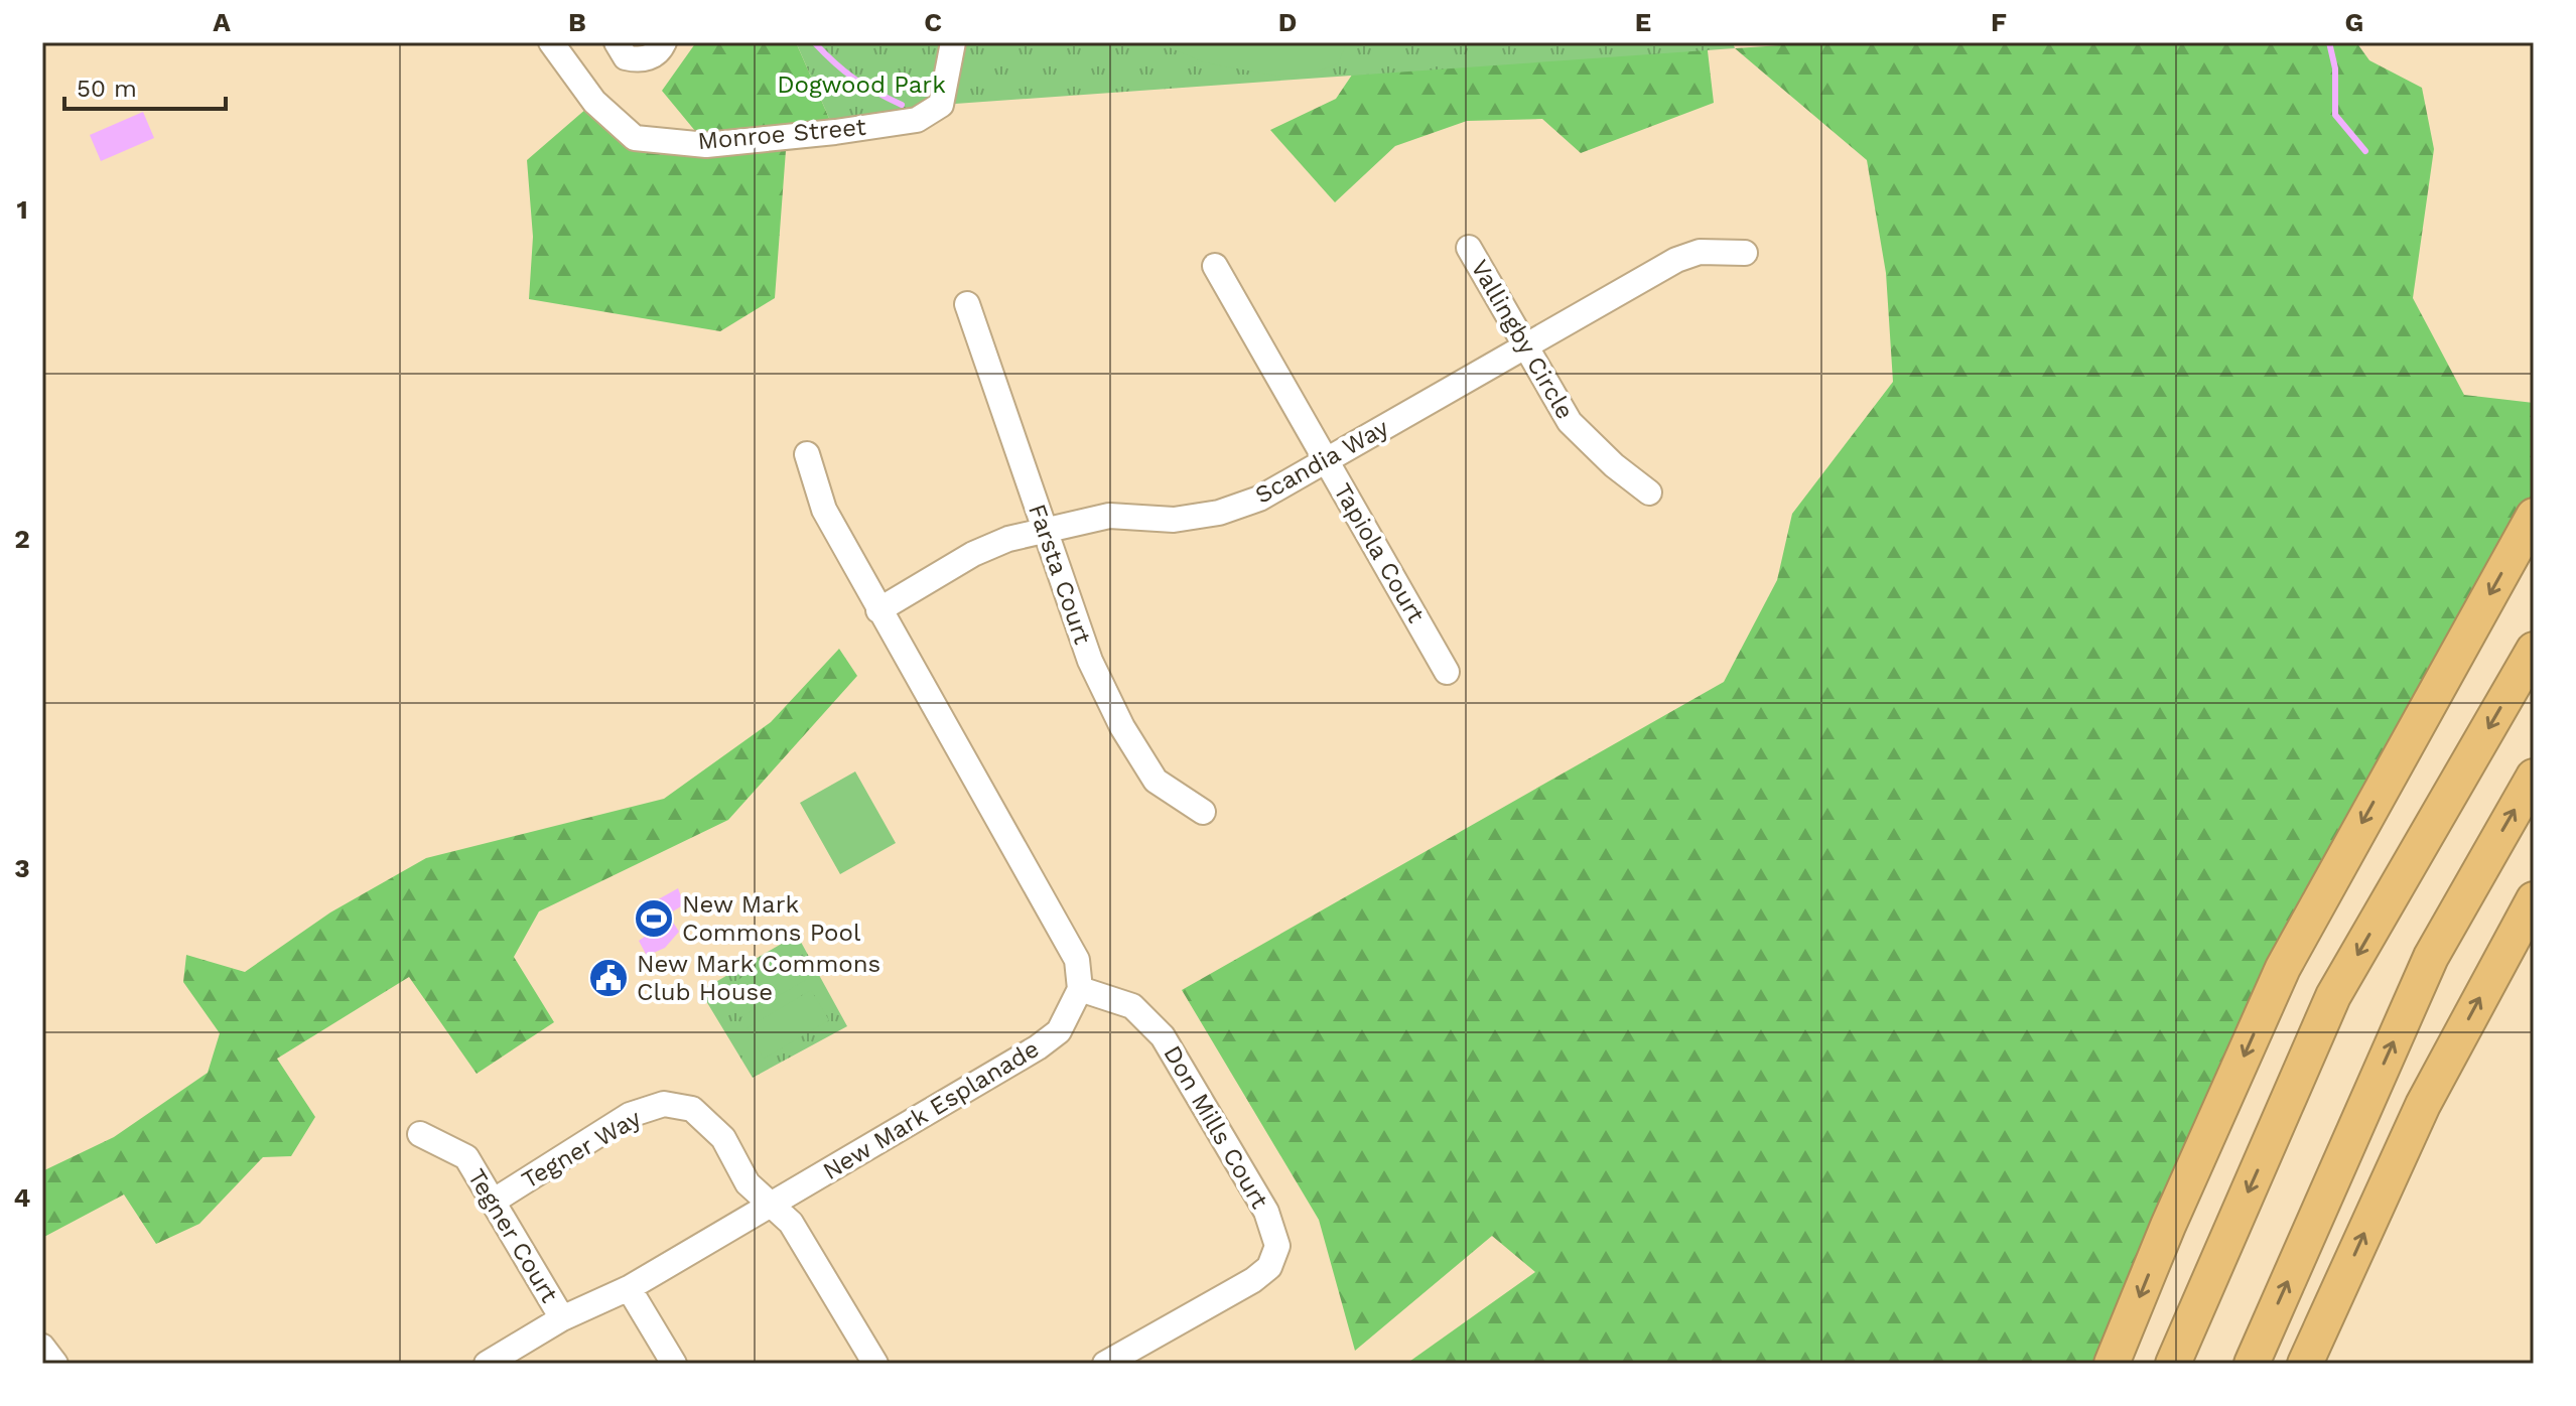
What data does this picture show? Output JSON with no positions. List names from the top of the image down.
{
  "streets": {
    "street": [
      "Monroe Street",
      "Vallingby Circle",
      "Scandia Way",
      "Tapiola Court",
      "Farsta Court",
      "New Mark Esplanade",
      "Don Mills Court",
      "Tegner Way",
      "Tegner Court"
    ]
  },
  "crossings": [
    ["Vallingby Circle", "Scandia Way"],
    ["Scandia Way", "Tapiola Court"],
    ["Scandia Way", "Farsta Court"],
    ["New Mark Esplanade", "Don Mills Court"],
    ["New Mark Esplanade", "Tegner Way"],
    ["New Mark Esplanade", "Tegner Court"],
    ["Tegner Way", "Tegner Court"]
  ],
  "parks": ["Dogwood Park"],
  "places": {
    "sports": ["New Mark Commons Pool"],
    "public building": ["New Mark Commons Club House"]
  },
  "scale_bar": "50 m",
  "grid": {
    "columns": [
      "A",
      "B",
      "C",
      "D",
      "E",
      "F",
      "G"
    ],
    "rows": [
      "1",
      "2",
      "3",
      "4"
    ]
  }
}
